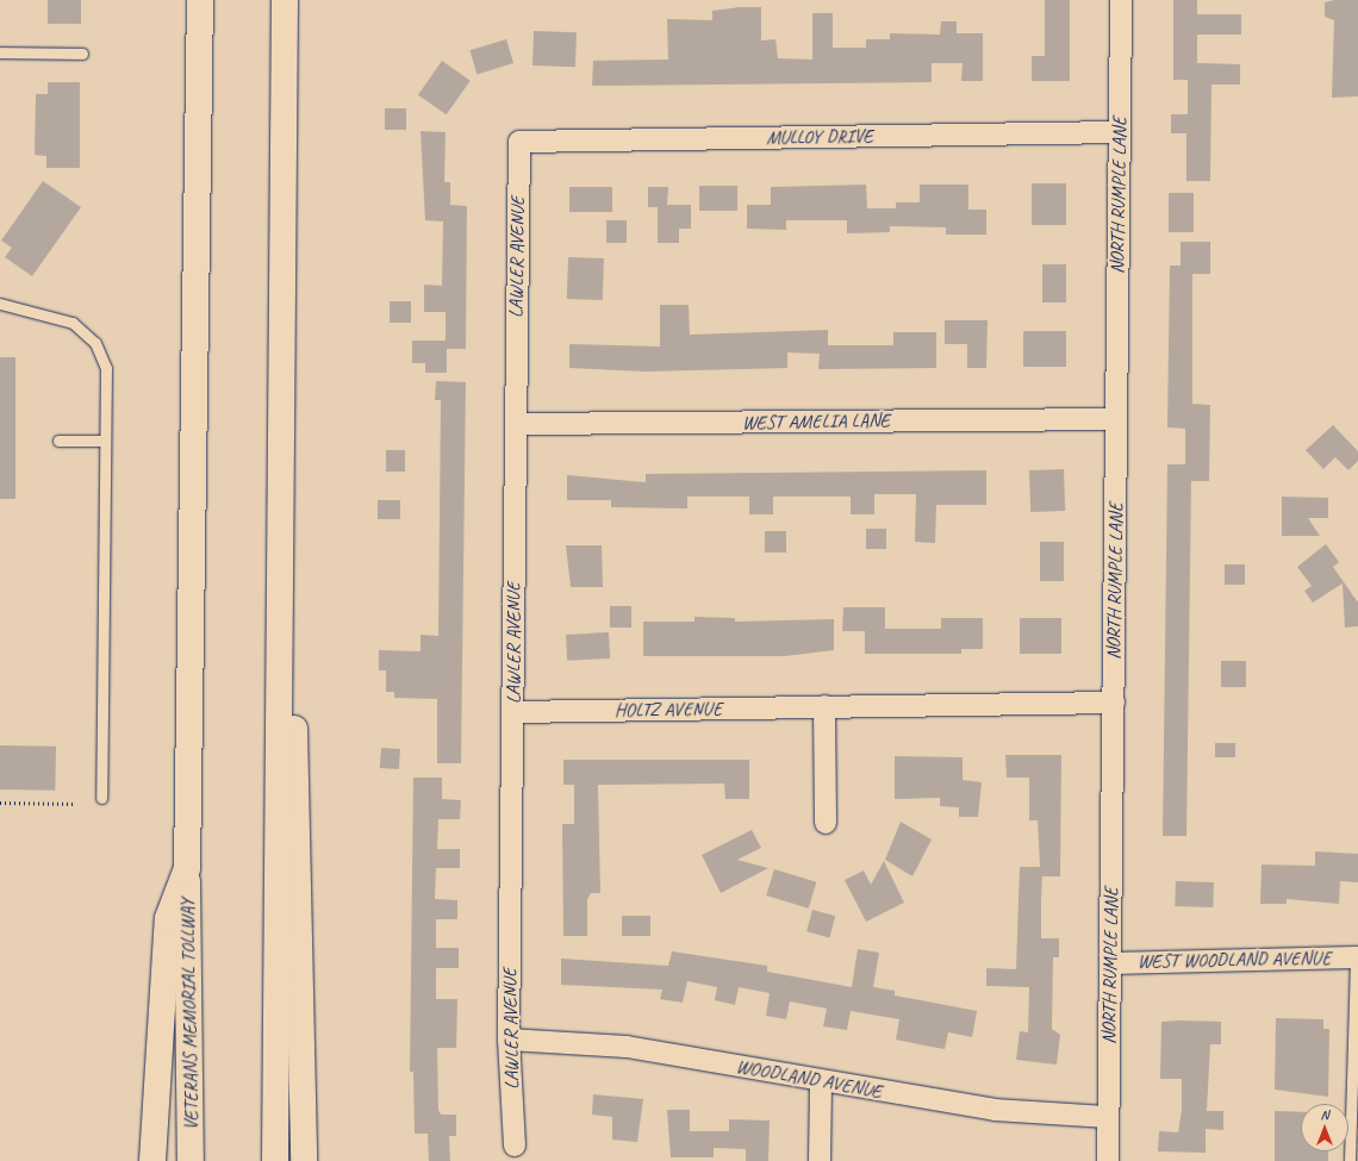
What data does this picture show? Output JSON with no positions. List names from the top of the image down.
{
  "streets": {
    "highway": ["VETERANS MEMORIAL TOLLWAY"],
    "street": [
      "MULLOY DRIVE",
      "NORTH RUMPLE LANE",
      "LAWLER AVENUE",
      "WEST AMELIA LANE",
      "HOLTZ AVENUE",
      "WEST WOODLAND AVENUE",
      "WOODLAND AVENUE"
    ]
  },
  "crossings": [
    ["MULLOY DRIVE", "NORTH RUMPLE LANE"],
    ["MULLOY DRIVE", "LAWLER AVENUE"],
    ["NORTH RUMPLE LANE", "WEST AMELIA LANE"],
    ["NORTH RUMPLE LANE", "HOLTZ AVENUE"],
    ["NORTH RUMPLE LANE", "WEST WOODLAND AVENUE"],
    ["NORTH RUMPLE LANE", "WOODLAND AVENUE"],
    ["LAWLER AVENUE", "WEST AMELIA LANE"],
    ["LAWLER AVENUE", "HOLTZ AVENUE"],
    ["LAWLER AVENUE", "WOODLAND AVENUE"]
  ],
  "north": "top"
}
